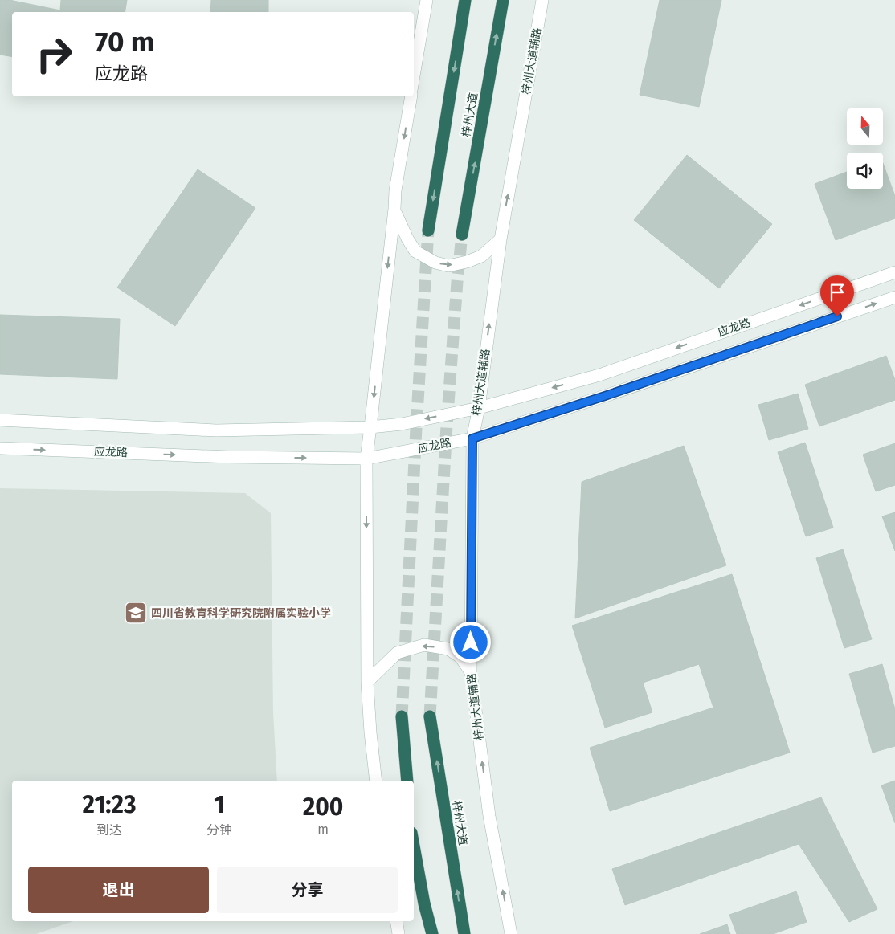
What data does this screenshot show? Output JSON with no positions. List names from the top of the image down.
{
  "streets": {
    "highway": ["梓州大道"],
    "main road": ["梓州大道辅路", "应龙路"]
  },
  "crossings": [
    ["梓州大道辅路", "应龙路"]
  ],
  "places": {
    "school or university": ["四川省教育科学研究院附属实验小学"]
  },
  "north": "top",
  "page": {
    "turn": ["70 m", "应龙路"],
    "eta": [
      "21:23",
      "到达",
      "1",
      "分钟",
      "200",
      "m"
    ],
    "buttons": ["退出", "分享"]
  }
}
